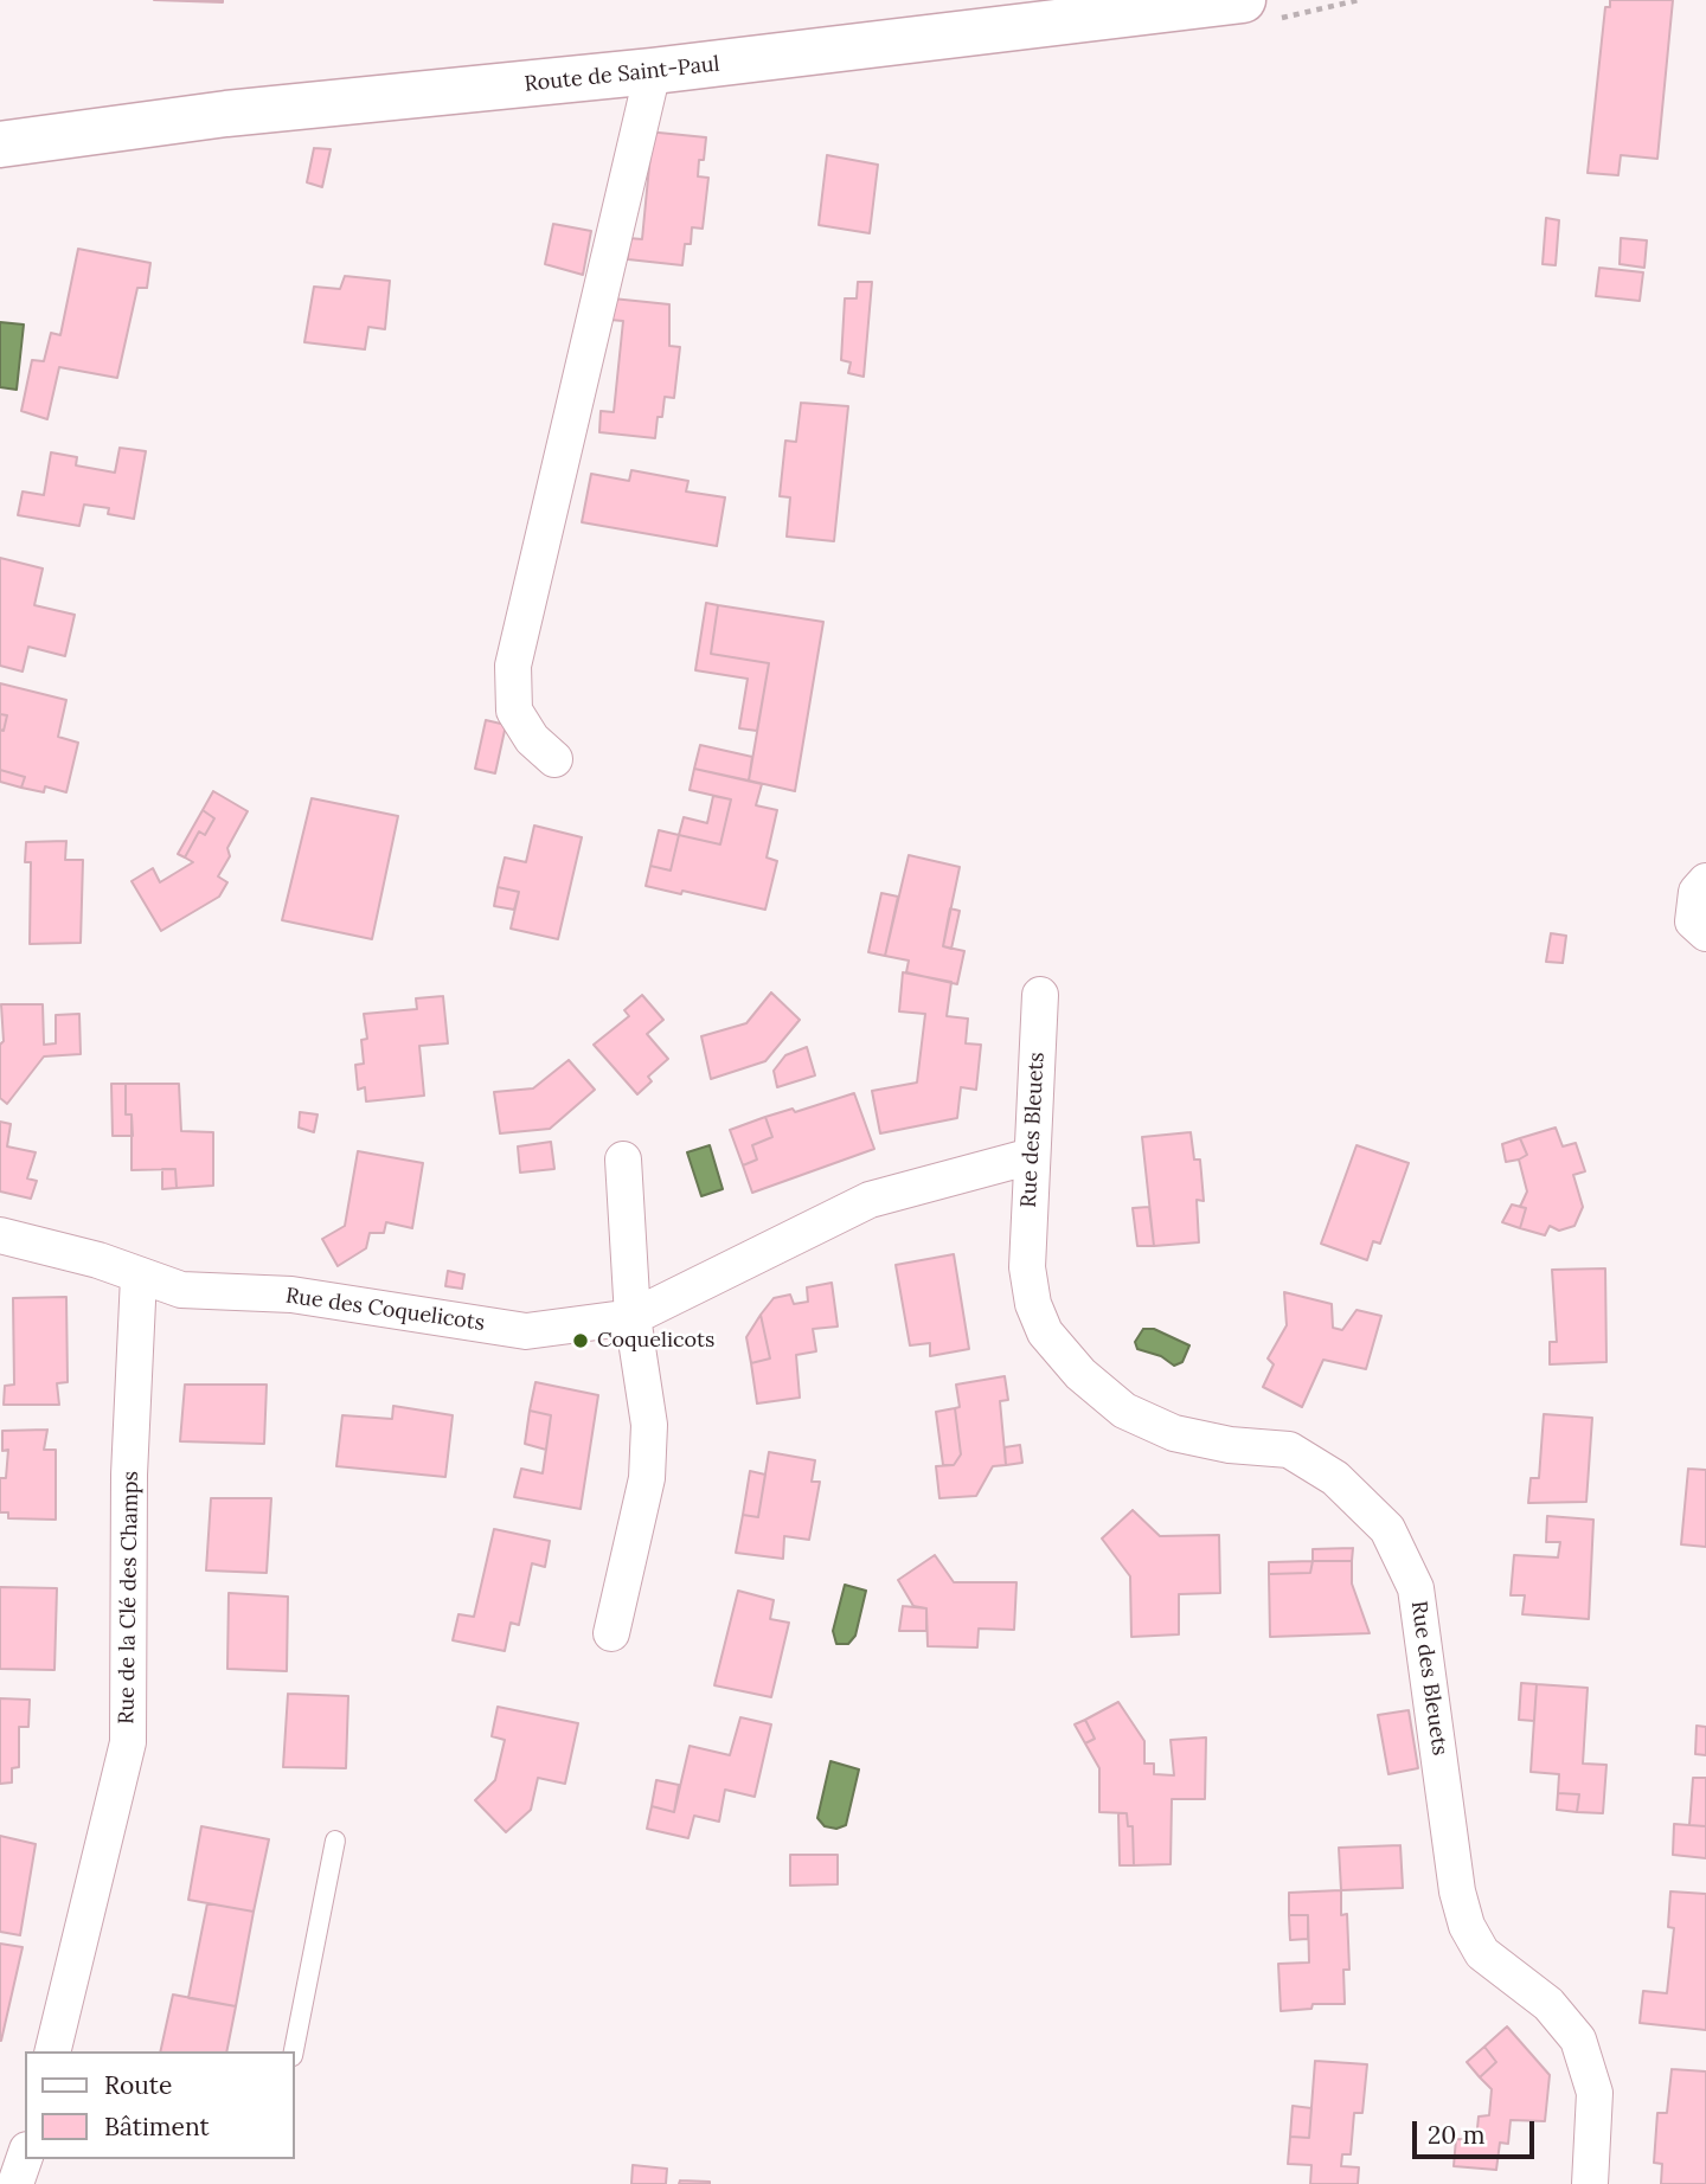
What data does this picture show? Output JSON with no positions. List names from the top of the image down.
{
  "streets": {
    "street": [
      "Route de Saint-Paul",
      "Rue des Bleuets",
      "Rue des Coquelicots",
      "Rue de la Clé des Champs"
    ]
  },
  "crossings": [
    ["Rue des Bleuets", "Rue des Coquelicots"],
    ["Rue des Coquelicots", "Rue de la Clé des Champs"]
  ],
  "places": ["Coquelicots"],
  "legend": ["Route", "Bâtiment"],
  "scale_bar": "20 m"
}
